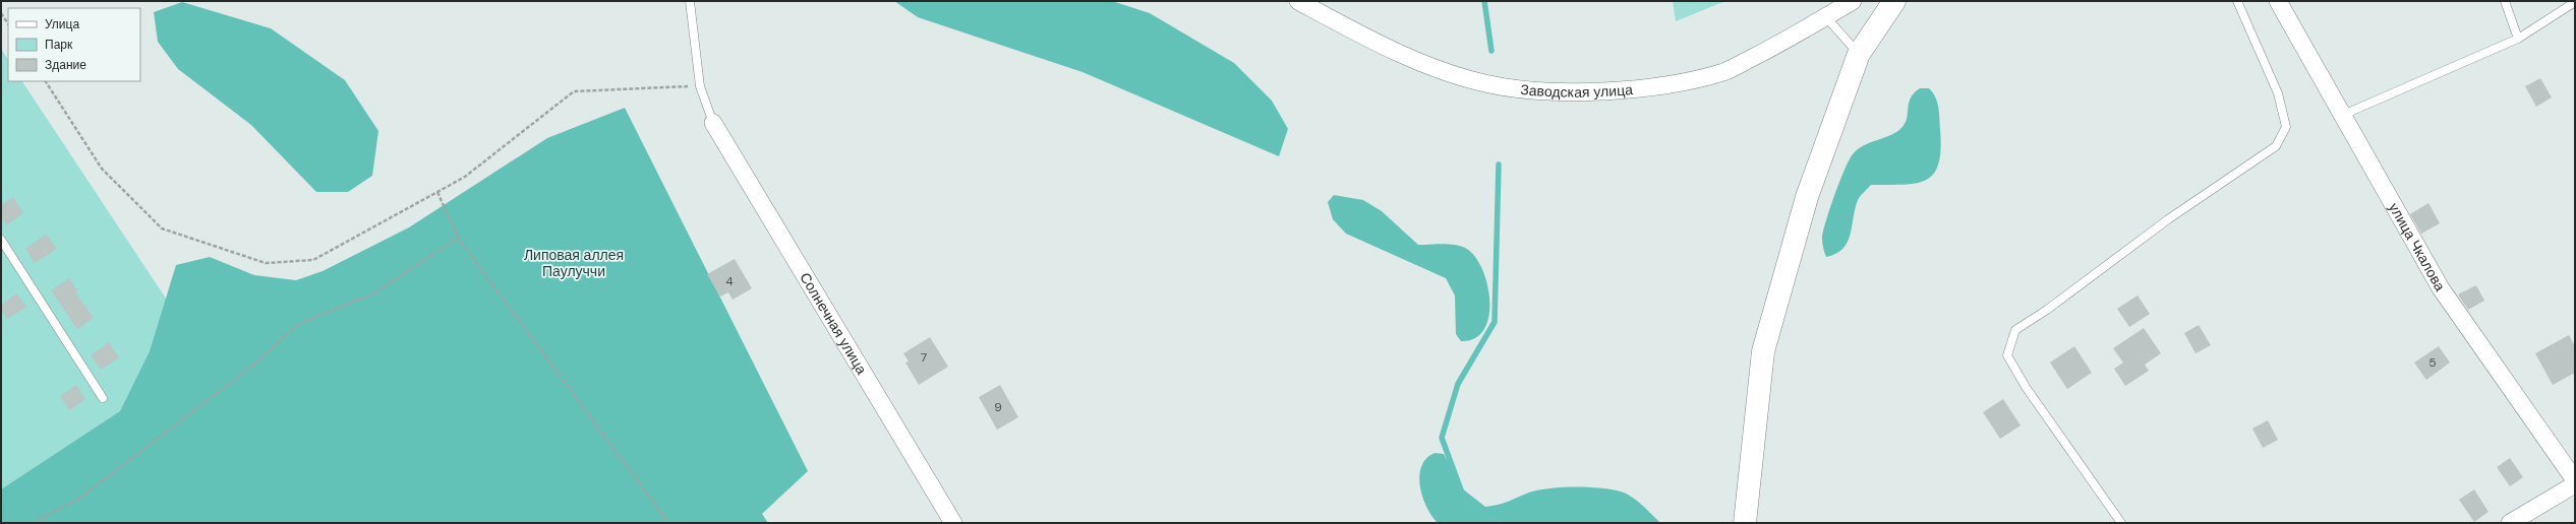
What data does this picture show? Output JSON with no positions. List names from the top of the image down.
{
  "streets": {
    "street": ["Заводская улица", "улица Чкалова", "Солнечная улица"]
  },
  "parks": ["Липовая аллея Паулуччи"],
  "house_numbers": [
    "4",
    "7",
    "5",
    "9"
  ],
  "legend": ["Улица", "Парк", "Здание"]
}
